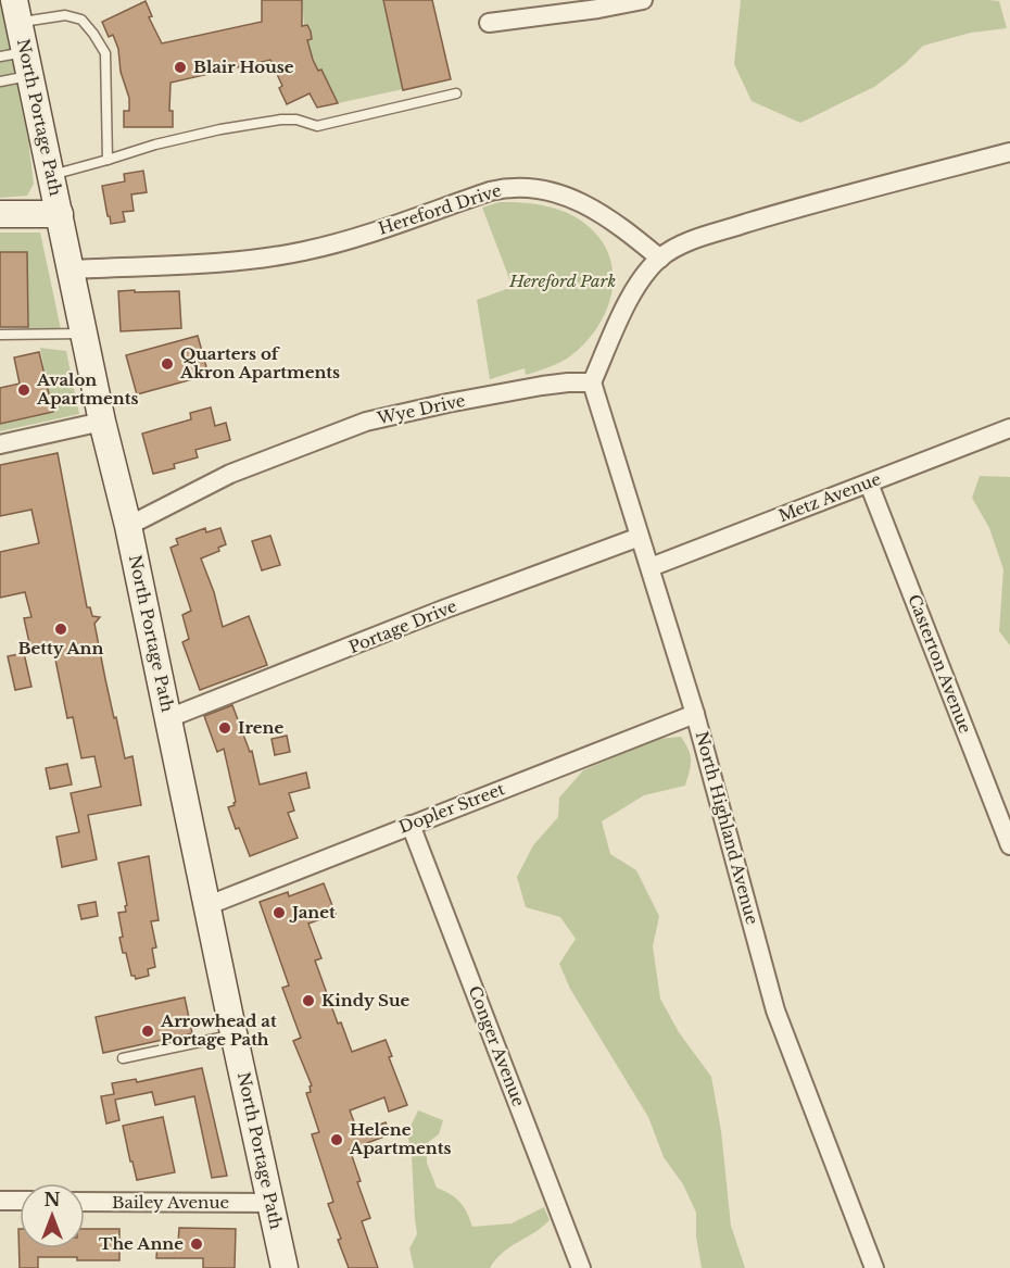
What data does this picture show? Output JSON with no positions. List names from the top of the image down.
{
  "streets": {
    "main road": ["North Portage Path"],
    "street": [
      "Hereford Drive",
      "Wye Drive",
      "Metz Avenue",
      "Portage Drive",
      "Casterton Avenue",
      "Dopler Street",
      "North Highland Avenue",
      "Conger Avenue",
      "Bailey Avenue"
    ]
  },
  "crossings": [
    ["North Portage Path", "Hereford Drive"],
    ["North Portage Path", "Wye Drive"],
    ["North Portage Path", "Portage Drive"],
    ["North Portage Path", "Dopler Street"],
    ["North Portage Path", "Bailey Avenue"],
    ["Wye Drive", "North Highland Avenue"],
    ["Metz Avenue", "Casterton Avenue"],
    ["Metz Avenue", "North Highland Avenue"],
    ["Portage Drive", "North Highland Avenue"],
    ["Dopler Street", "North Highland Avenue"],
    ["Dopler Street", "Conger Avenue"]
  ],
  "parks": ["Hereford Park"],
  "places": [
    "Blair House",
    "Quarters of Akron Apartments",
    "Avalon Apartments",
    "Betty Ann",
    "Irene",
    "Janet",
    "Kindy Sue",
    "Arrowhead at Portage Path",
    "Helene Apartments",
    "The Anne"
  ],
  "north": "top"
}
